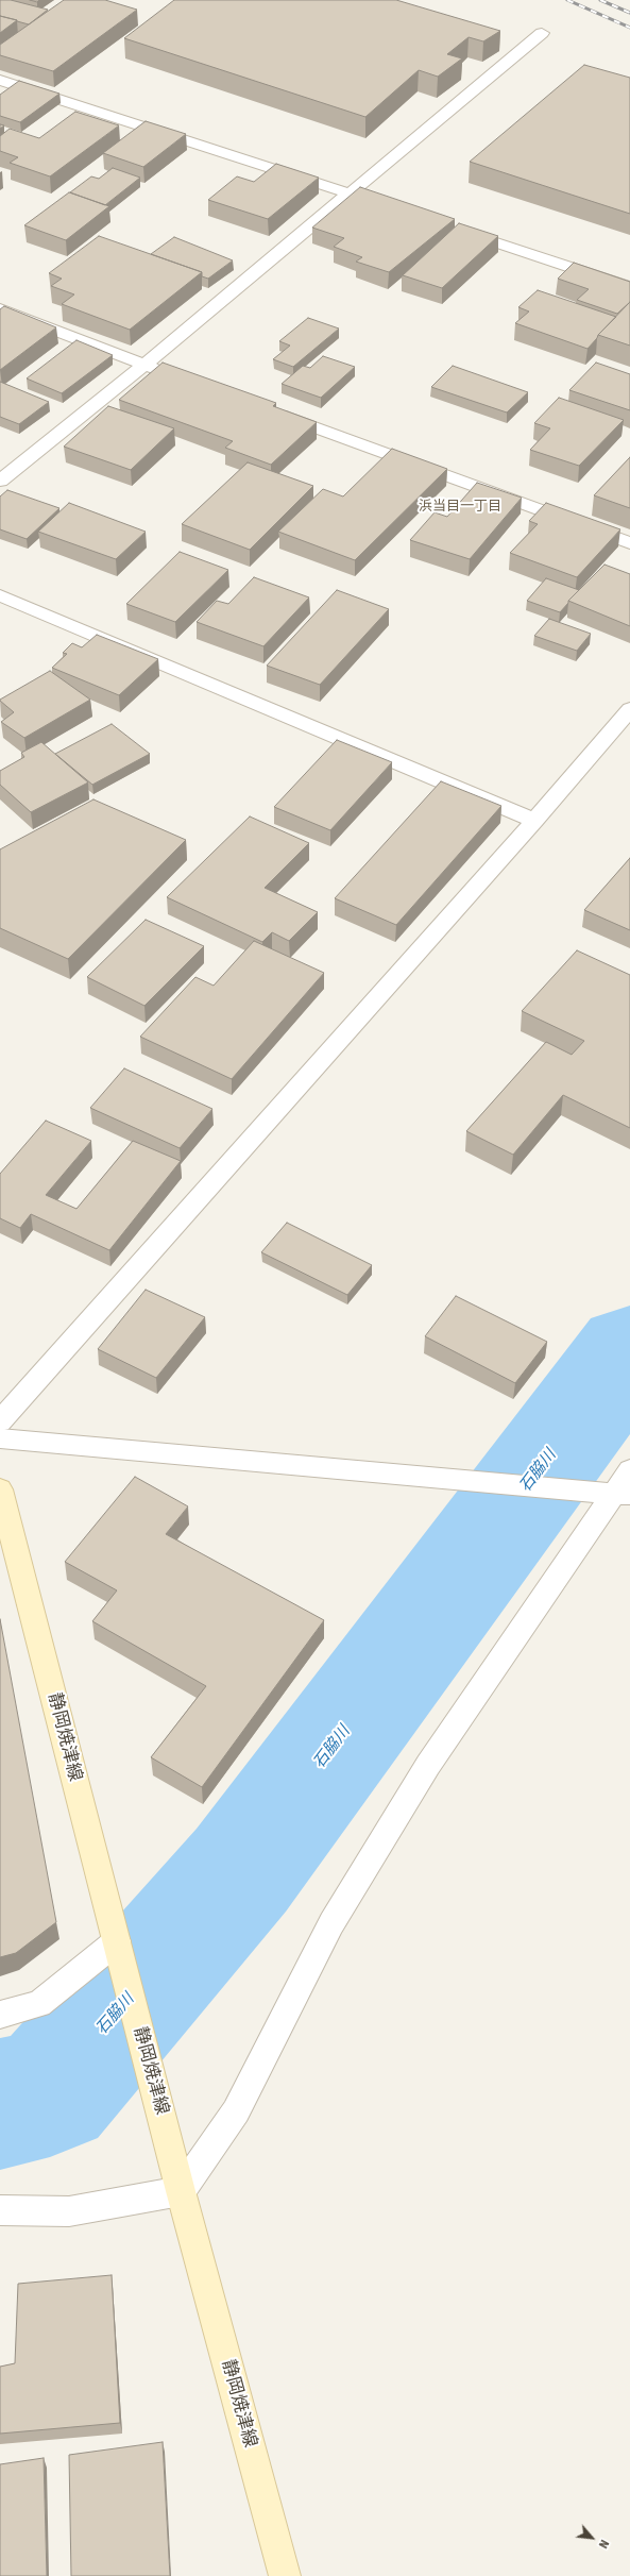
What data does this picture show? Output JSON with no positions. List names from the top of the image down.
{
  "streets": {
    "main road": ["静岡焼津線"]
  },
  "districts": ["浜当目一丁目"],
  "water": ["石脇川"],
  "north": "bottom right"
}
